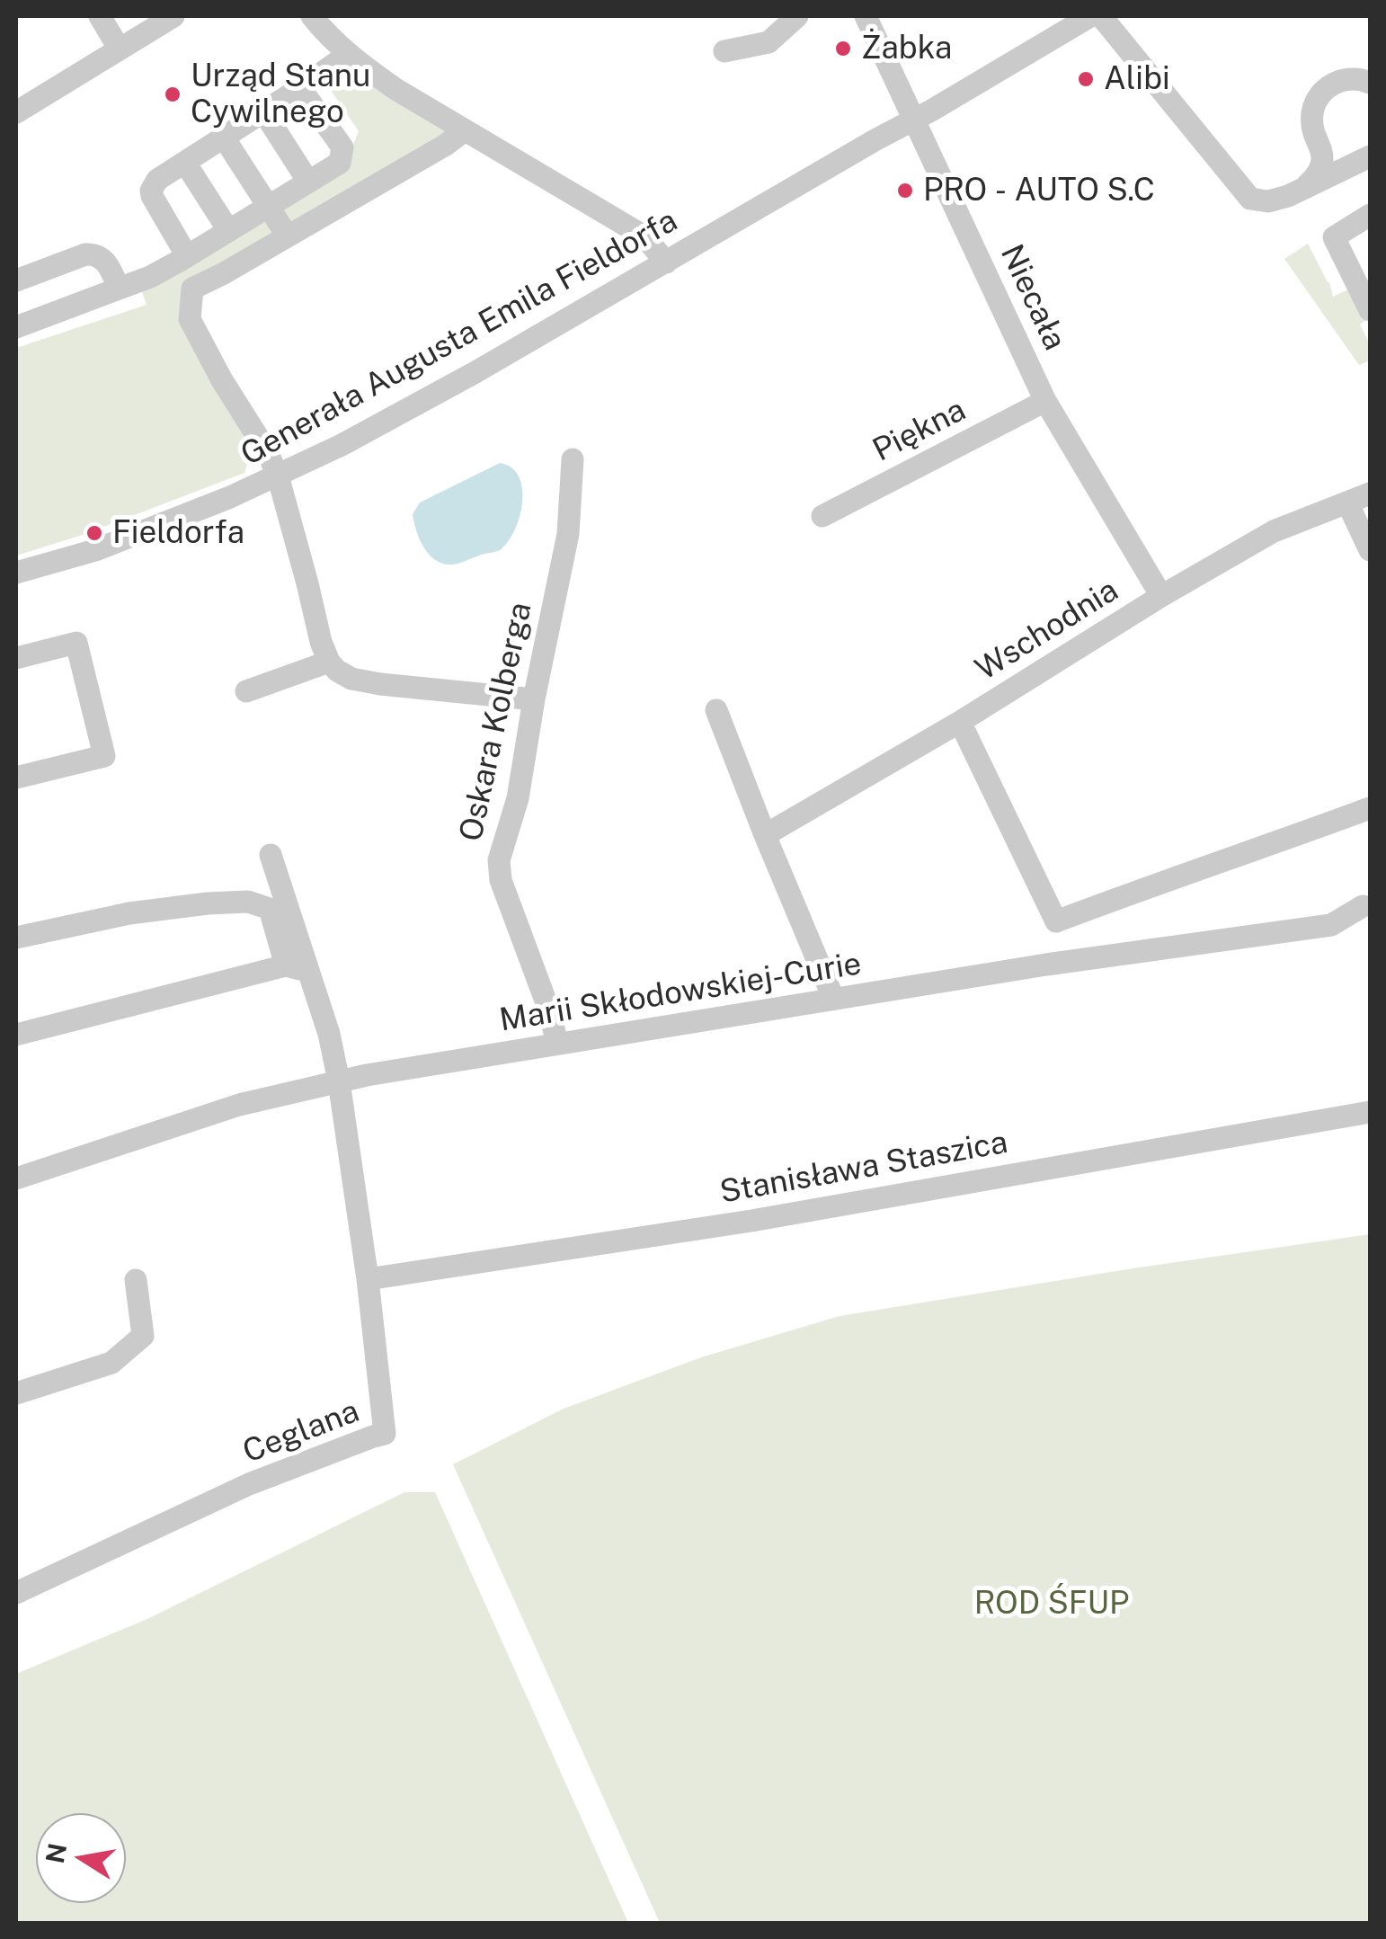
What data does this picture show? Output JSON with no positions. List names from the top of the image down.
{
  "streets": {
    "street": [
      "Niecała",
      "Generała Augusta Emila Fieldorfa",
      "Piękna",
      "Wschodnia",
      "Oskara Kolberga",
      "Marii Skłodowskiej-Curie",
      "Stanisława Staszica",
      "Ceglana"
    ]
  },
  "crossings": [
    ["Niecała", "Generała Augusta Emila Fieldorfa"],
    ["Niecała", "Piękna"],
    ["Niecała", "Wschodnia"],
    ["Oskara Kolberga", "Marii Skłodowskiej-Curie"],
    ["Marii Skłodowskiej-Curie", "Ceglana"],
    ["Stanisława Staszica", "Ceglana"]
  ],
  "parks": ["ROD ŚFUP"],
  "places": [
    "Żabka",
    "Alibi",
    "Urząd Stanu Cywilnego",
    "PRO - AUTO S.C",
    "Fieldorfa"
  ],
  "north": "left"
}
